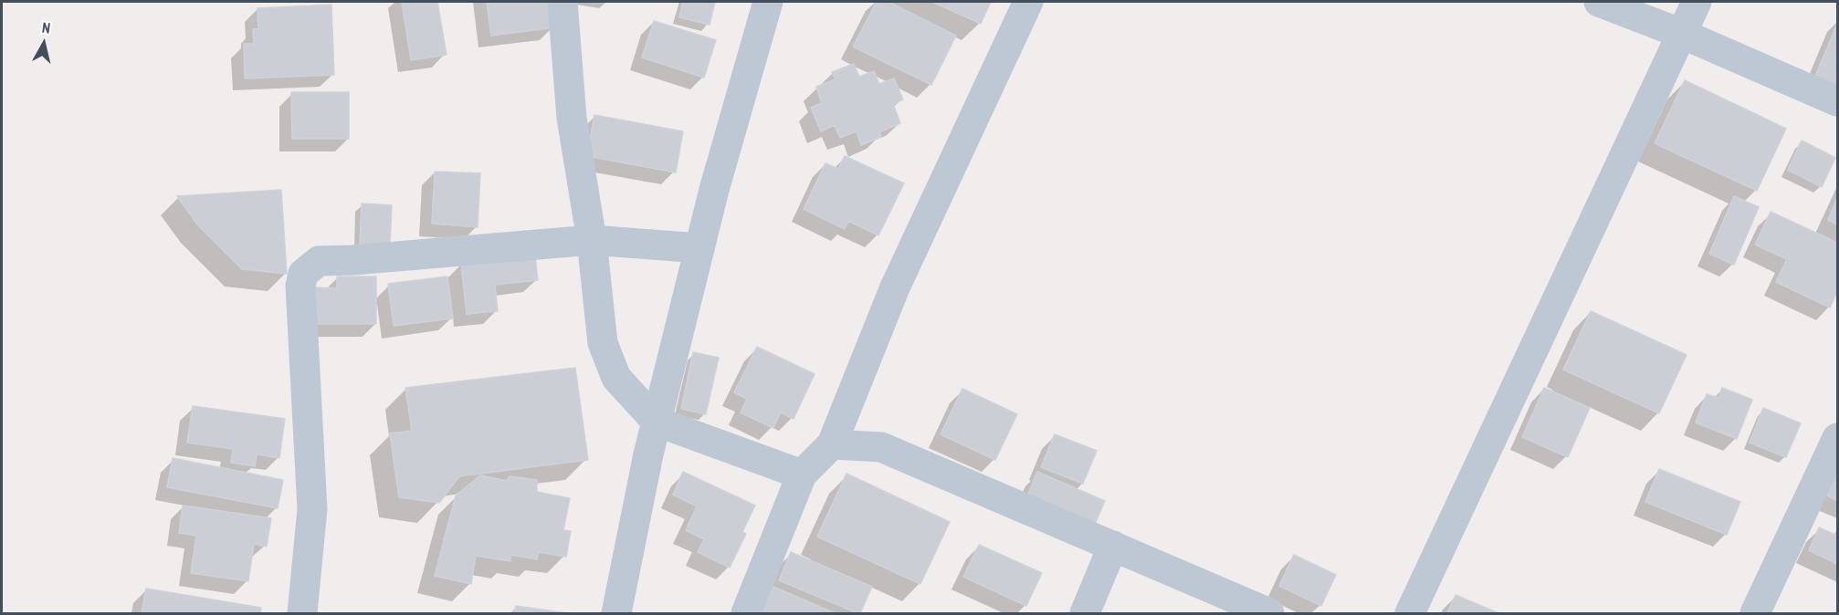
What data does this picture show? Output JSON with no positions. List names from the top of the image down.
{
  "north": "top"
}
